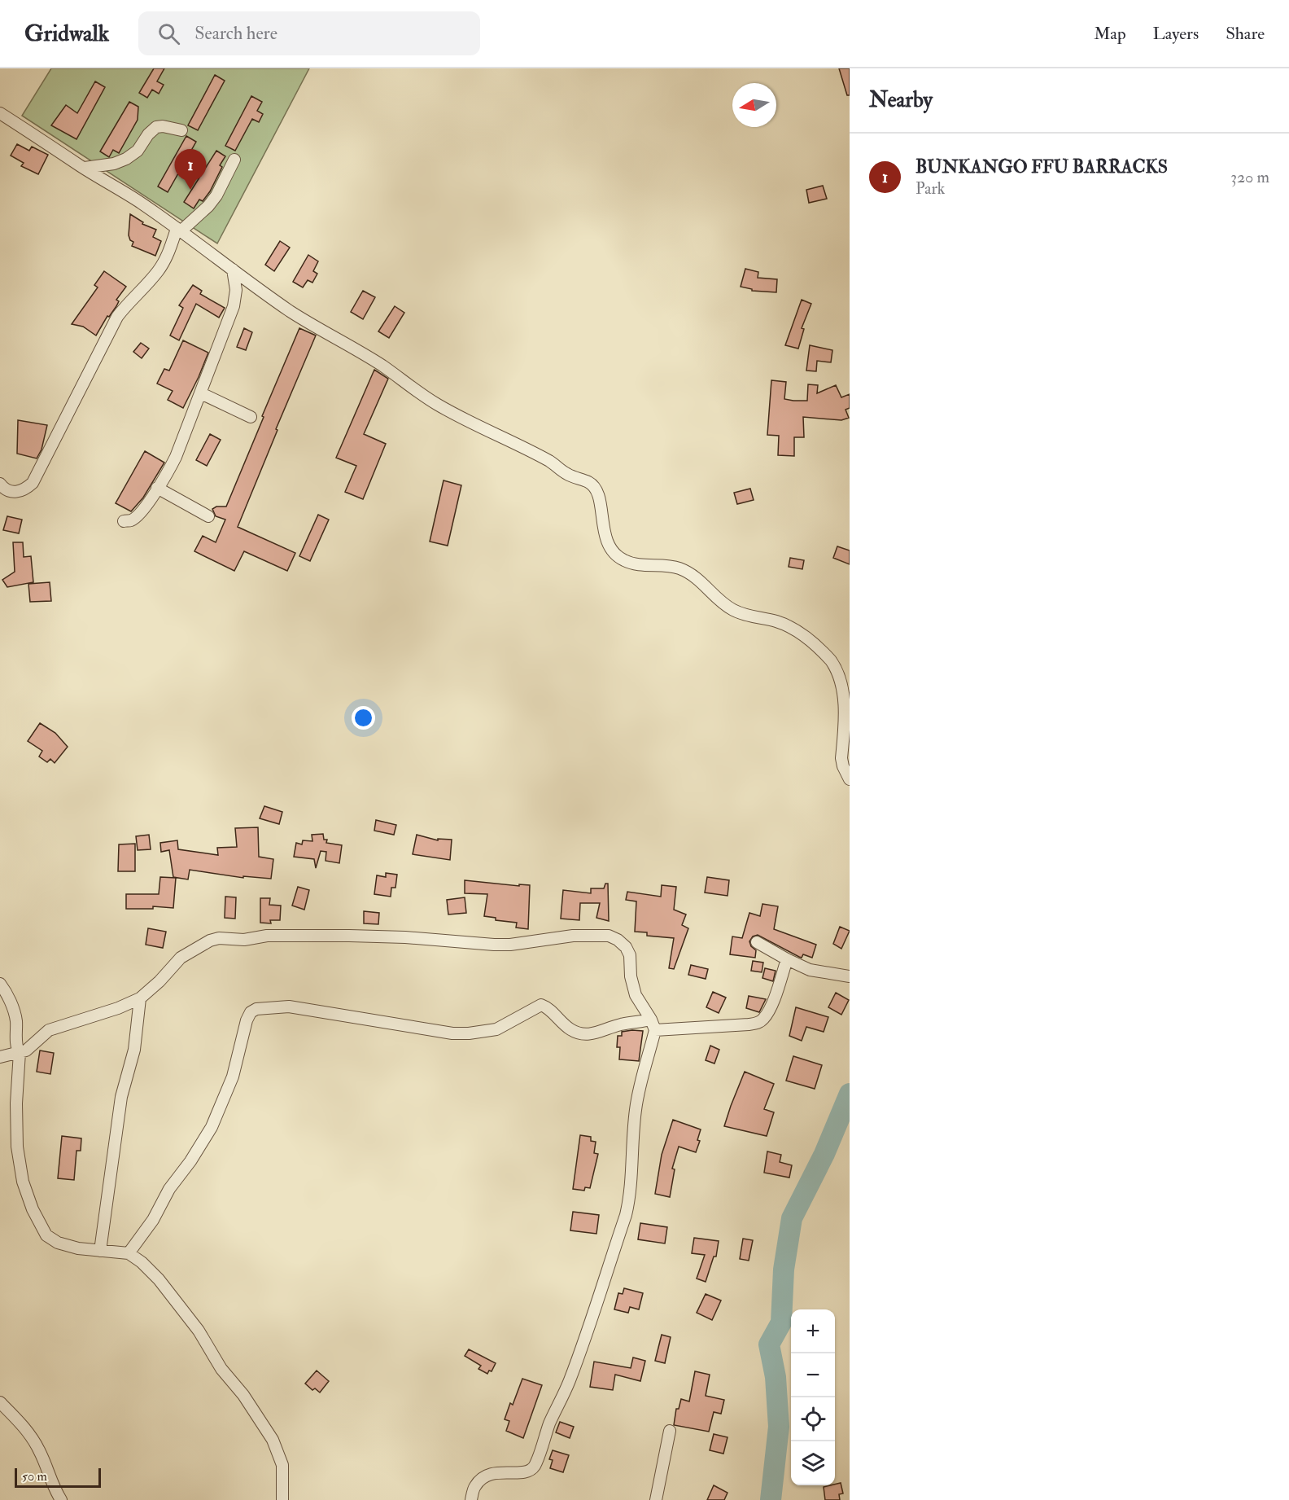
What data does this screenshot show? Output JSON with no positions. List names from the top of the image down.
{
  "scale_bar": "50 m",
  "north": "left",
  "page": {
    "header": "Gridwalk",
    "search": "Search here",
    "nav": ["Map", "Layers", "Share"],
    "heading": "Nearby",
    "list": [
      {
        "mark": "1",
        "name": "BUNKANGO FFU BARRACKS",
        "note": "Park",
        "value": "320 m"
      }
    ],
    "pins": "1",
    "map_buttons": ["+", "−"],
    "scale": "50 m"
  }
}
